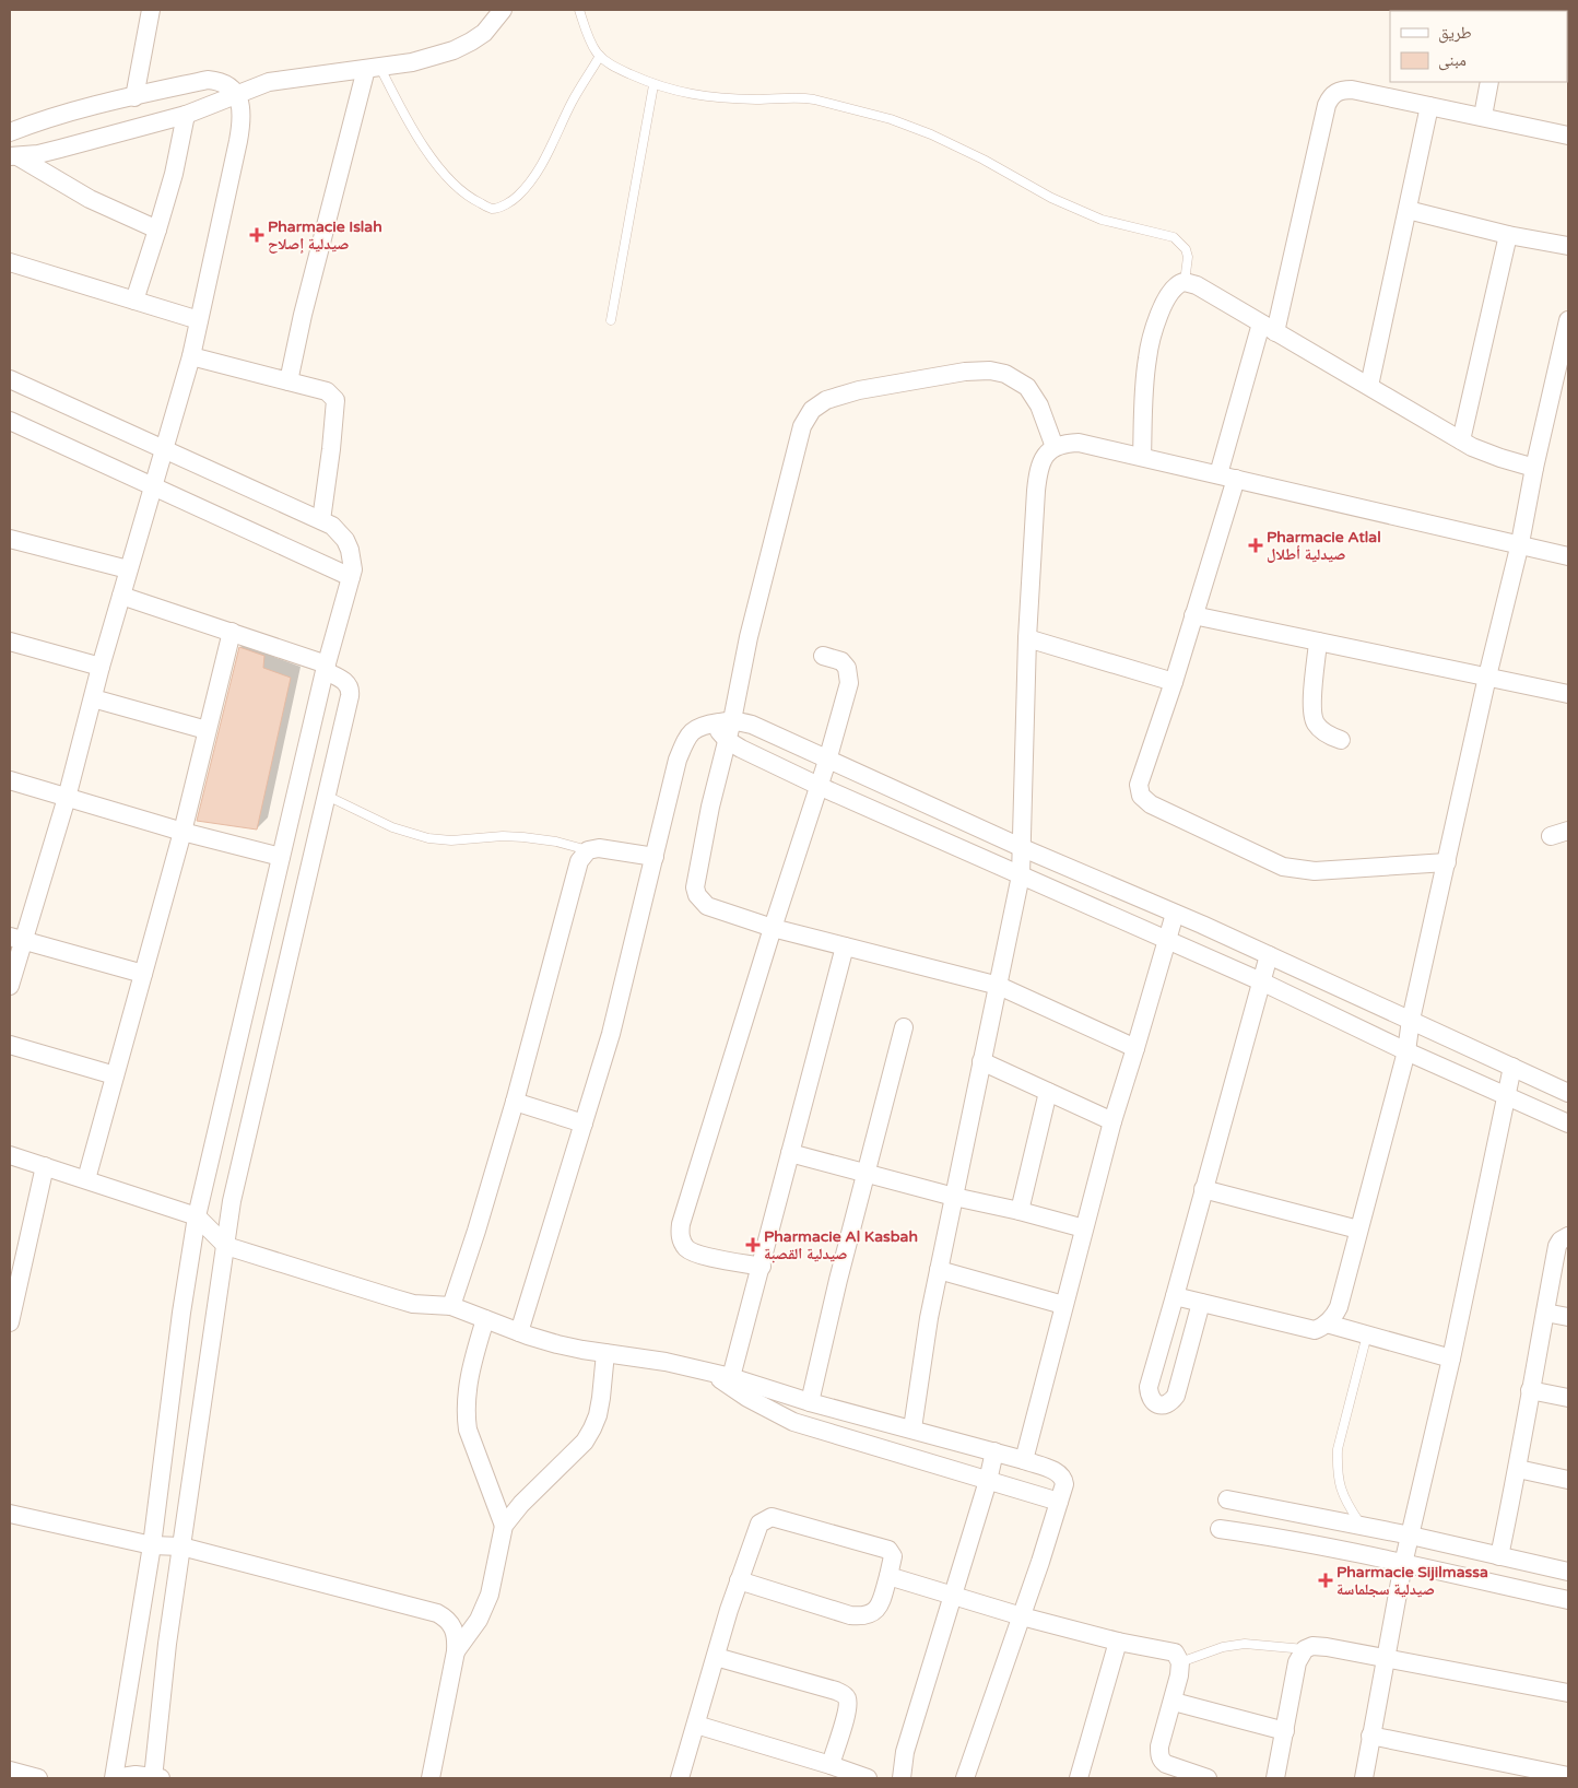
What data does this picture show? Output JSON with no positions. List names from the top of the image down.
{
  "places": {
    "health": [
      "Pharmacie Islah صيدلية إصلاح",
      "Pharmacie Atlal صيدلية أطلال",
      "Pharmacie Al Kasbah صيدلية القصبة",
      "Pharmacie Sijilmassa صيدلية سجلماسة"
    ]
  },
  "legend": ["طريق", "مبنى"]
}
